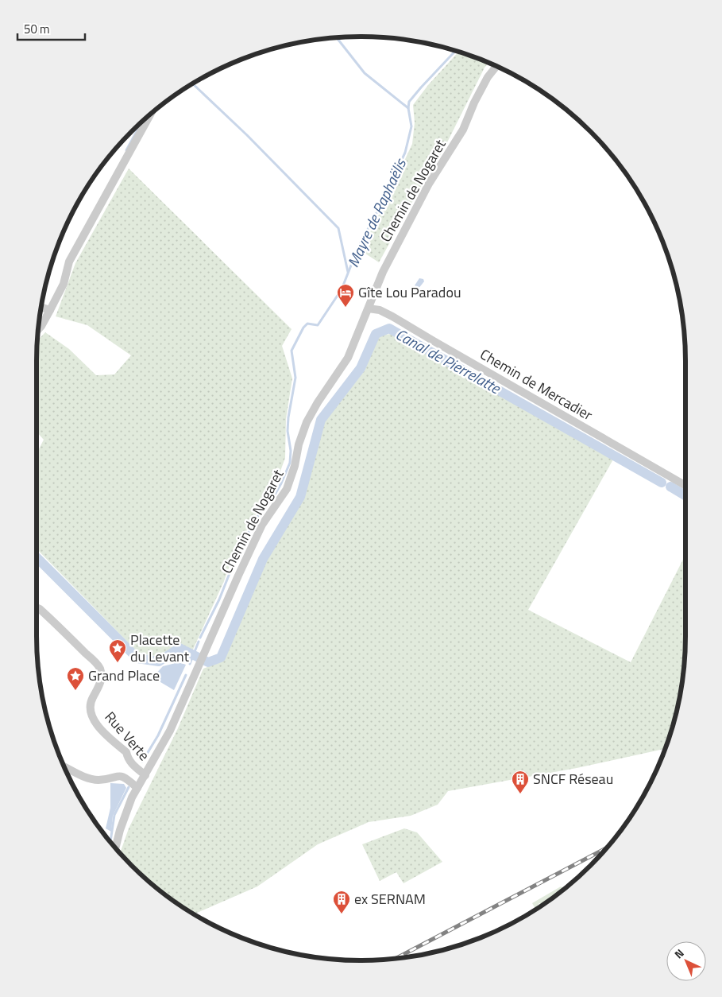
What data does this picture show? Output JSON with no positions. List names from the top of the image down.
{
  "streets": {
    "street": ["Chemin de Nogaret", "Chemin de Mercadier", "Rue Verte"]
  },
  "crossings": [
    ["Chemin de Nogaret", "Chemin de Mercadier"],
    ["Chemin de Nogaret", "Rue Verte"]
  ],
  "water": ["Mayre de Raphaëlis", "Canal de Pierrelatte"],
  "places": {
    "hotel": ["Gîte Lou Paradou"],
    "place": ["Placette du Levant", "Grand Place"],
    "building": ["SNCF Réseau", "ex SERNAM"]
  },
  "scale_bar": "50 m",
  "north": "top left"
}
